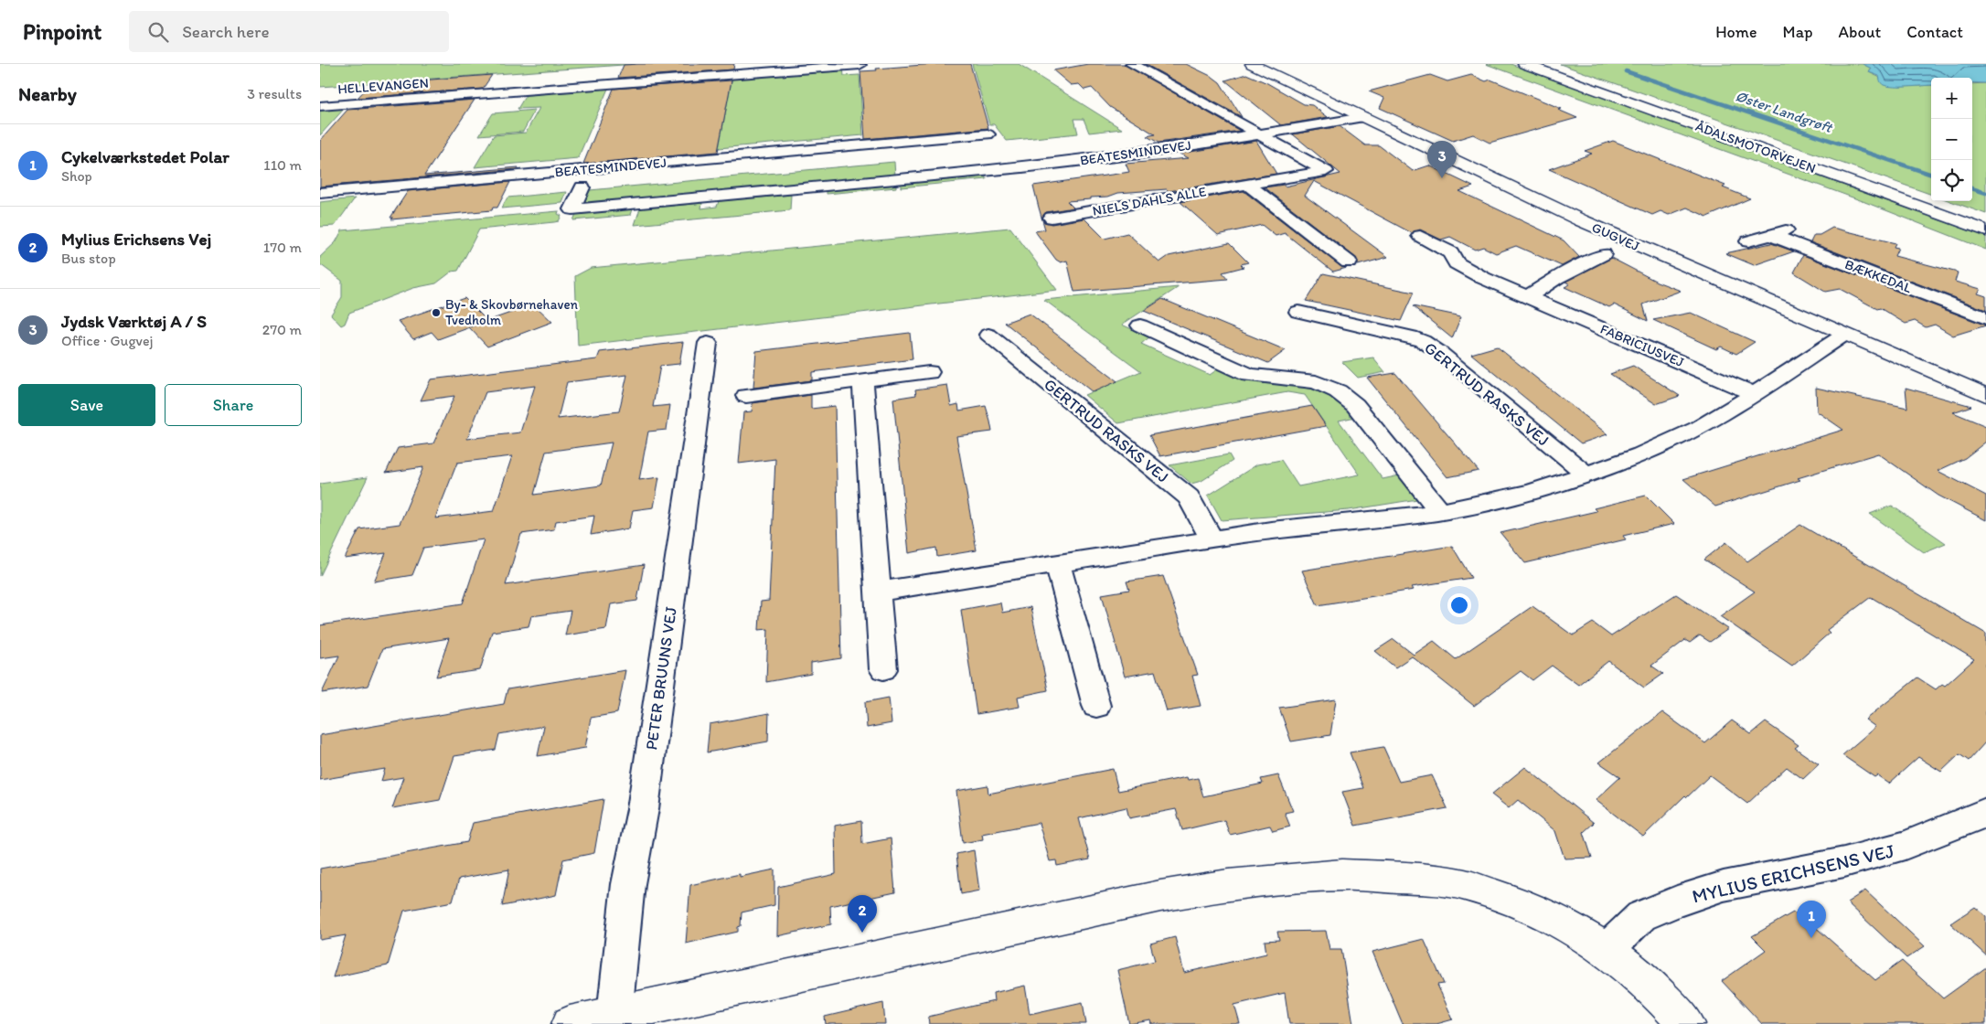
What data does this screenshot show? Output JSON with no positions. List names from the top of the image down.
{
  "streets": {
    "main road": ["ÅDALSMOTORVEJEN", "GUGVEJ"],
    "street": [
      "HELLEVANGEN",
      "BEATESMINDEVEJ",
      "NIELS DAHLS ALLE",
      "BÆKKEDAL",
      "FABRICIUSVEJ",
      "GERTRUD RASKS VEJ",
      "PETER BRUUNS VEJ",
      "MYLIUS ERICHSENS VEJ"
    ]
  },
  "crossings": [
    ["BEATESMINDEVEJ", "NIELS DAHLS ALLE"],
    ["BEATESMINDEVEJ", "GUGVEJ"]
  ],
  "water": ["Øster Landgrøft"],
  "places": ["By- & Skovbørnehaven Tvedholm"],
  "page": {
    "header": "Pinpoint",
    "search": "Search here",
    "nav": [
      "Home",
      "Map",
      "About",
      "Contact"
    ],
    "heading": ["Nearby", "3 results"],
    "map_buttons": ["+", "−"],
    "list": [
      {
        "mark": "1",
        "name": "Cykelværkstedet Polar",
        "note": "Shop",
        "value": "110 m"
      },
      {
        "mark": "2",
        "name": "Mylius Erichsens Vej",
        "note": "Bus stop",
        "value": "170 m"
      },
      {
        "mark": "3",
        "name": "Jydsk Værktøj A / S",
        "note": "Office · Gugvej",
        "value": "270 m"
      }
    ],
    "pins": ["3", "2", "1"],
    "buttons": ["Save", "Share"]
  }
}
